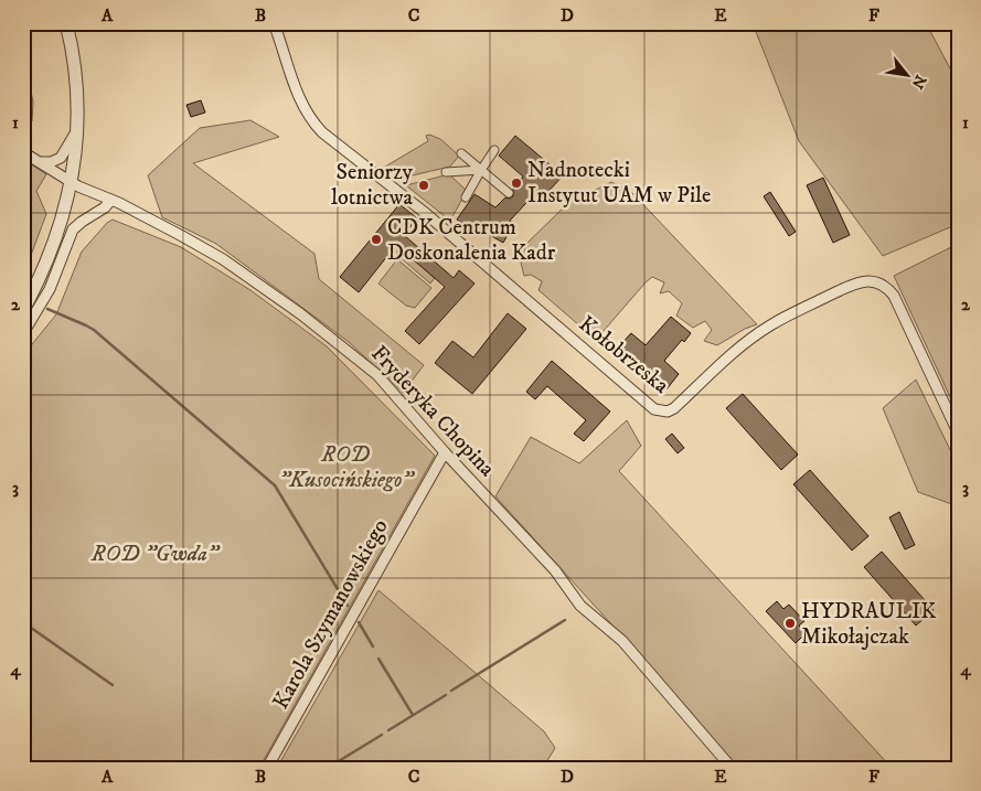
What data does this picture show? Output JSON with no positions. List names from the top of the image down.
{
  "streets": {
    "street": ["Kołobrzeska", "Fryderyka Chopina", "Karola Szymanowskiego"]
  },
  "crossings": [
    ["Fryderyka Chopina", "Karola Szymanowskiego"]
  ],
  "parks": ["ROD \"Kusocińskiego\"", "ROD \"Gwda\""],
  "places": [
    "Nadnotecki Instytut UAM w Pile",
    "Seniorzy lotnictwa",
    "CDK Centrum Doskonalenia Kadr",
    "HYDRAULIK Mikołajczak"
  ],
  "north": "bottom right",
  "grid": {
    "columns": [
      "A",
      "B",
      "C",
      "D",
      "E",
      "F"
    ],
    "rows": [
      "1",
      "2",
      "3",
      "4"
    ]
  }
}
